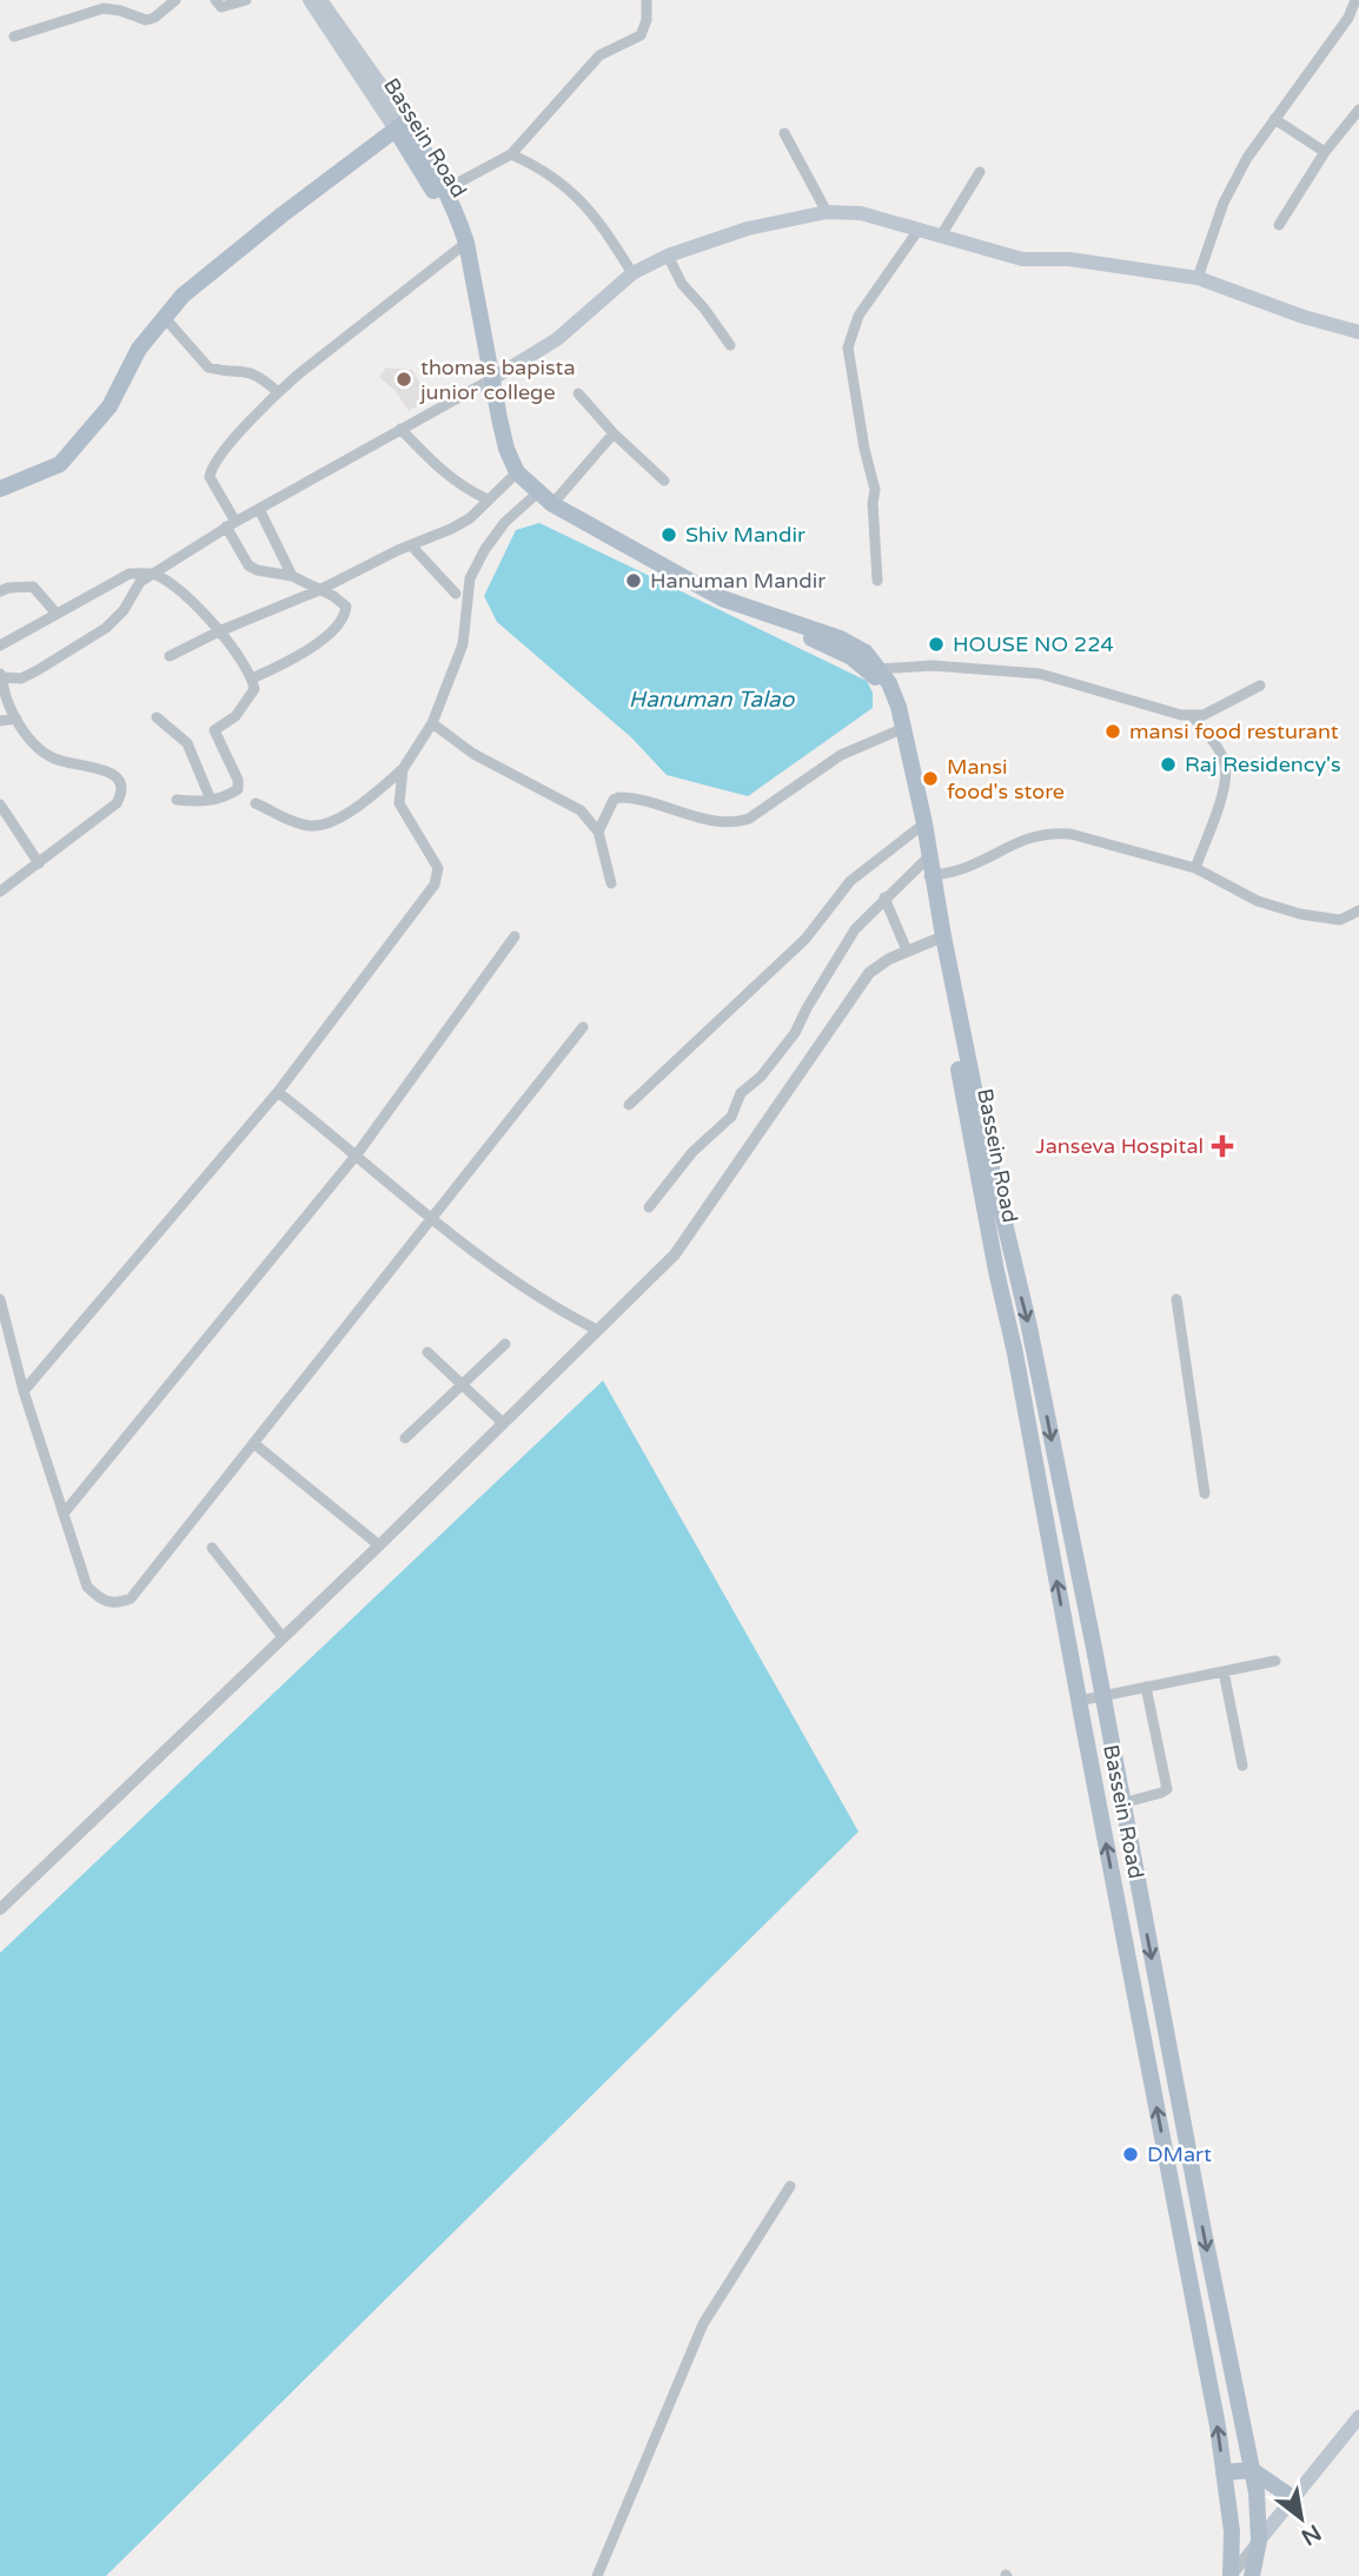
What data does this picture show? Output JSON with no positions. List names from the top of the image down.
{
  "streets": {
    "main road": ["Bassein Road"]
  },
  "water": ["Hanuman Talao"],
  "places": {
    "other": [
      "thomas bapista junior college",
      "Shiv Mandir",
      "Hanuman Mandir",
      "HOUSE NO 224",
      "mansi food resturant",
      "Raj Residency's",
      "Mansi food's store",
      "DMart"
    ],
    "health": ["Janseva Hospital"]
  },
  "north": "bottom right"
}
